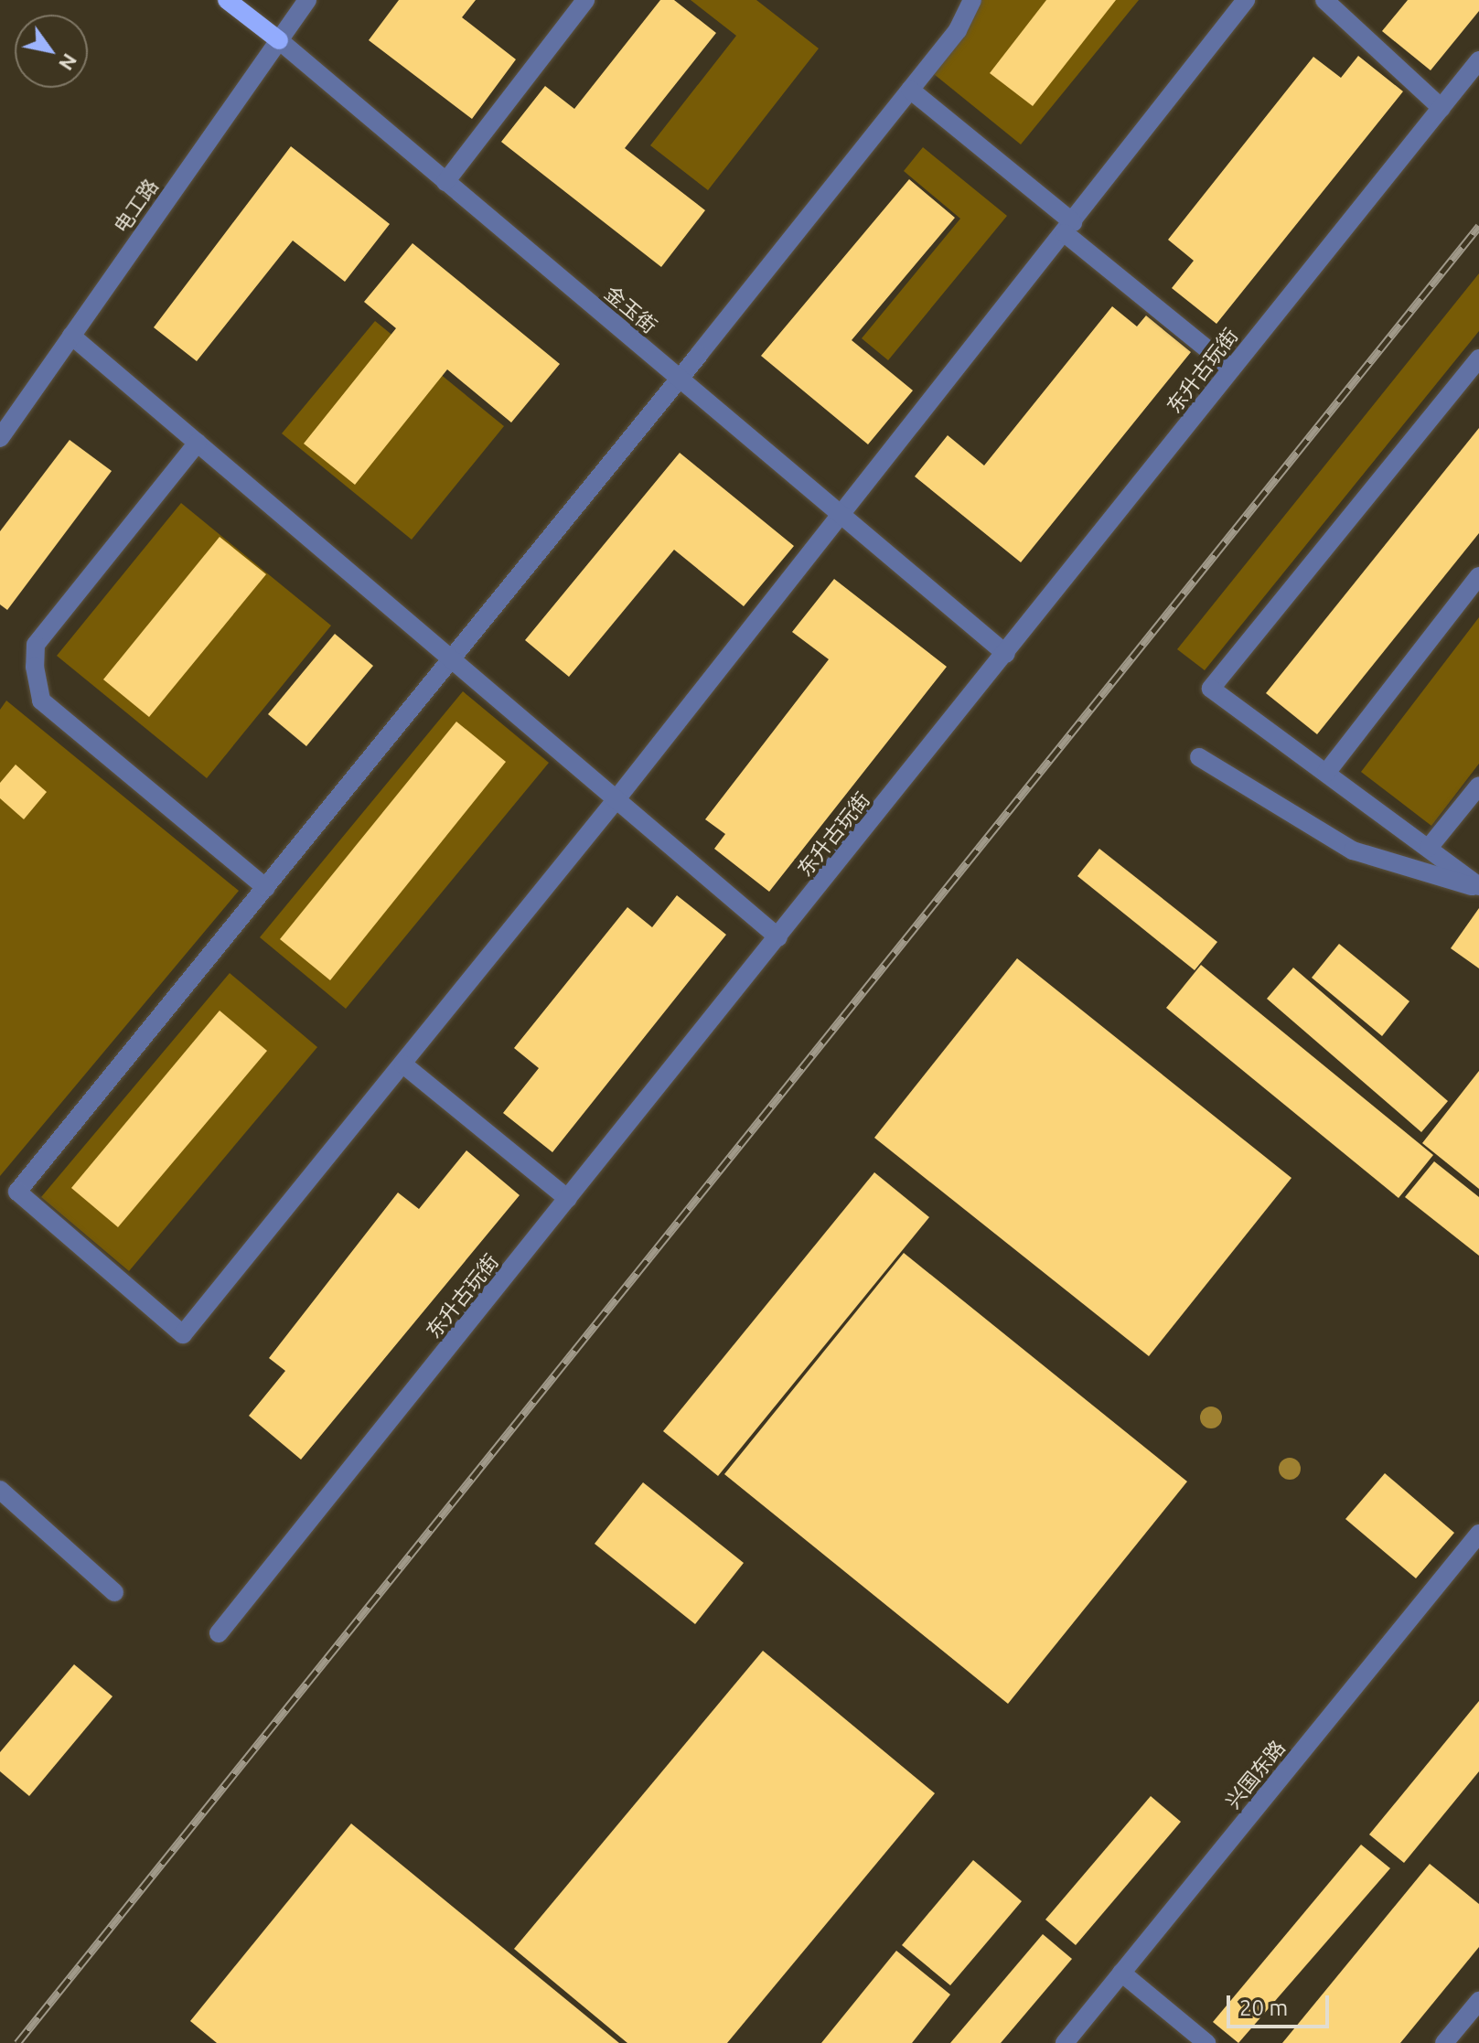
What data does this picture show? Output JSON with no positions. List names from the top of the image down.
{
  "streets": {
    "main road": ["金玉街"],
    "street": ["电工路", "东升古玩街", "兴国东路"]
  },
  "crossings": [
    ["电工路", "金玉街"],
    ["金玉街", "东升古玩街"]
  ],
  "scale_bar": "20 m",
  "north": "bottom right"
}
